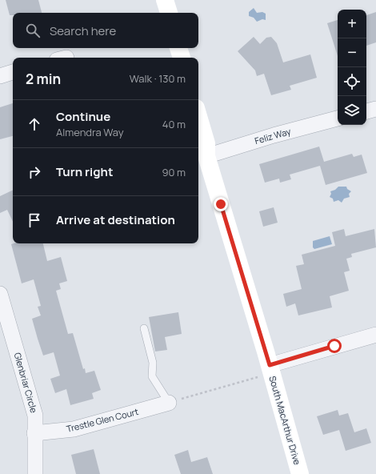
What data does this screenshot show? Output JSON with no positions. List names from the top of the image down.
{
  "streets": {
    "street": [
      "Feliz Way",
      "Glenbriar Circle",
      "Trestle Glen Court",
      "South MacArthur Drive"
    ]
  },
  "crossings": [
    ["Feliz Way", "South MacArthur Drive"],
    ["Glenbriar Circle", "Trestle Glen Court"]
  ],
  "page": {
    "map_buttons": ["+", "−"],
    "search": "Search here",
    "heading": ["2 min", "Walk · 130 m"],
    "list": [
      ["Continue", "Almendra Way", "40 m"],
      ["Turn right", "90 m"],
      "Arrive at destination"
    ]
  }
}
